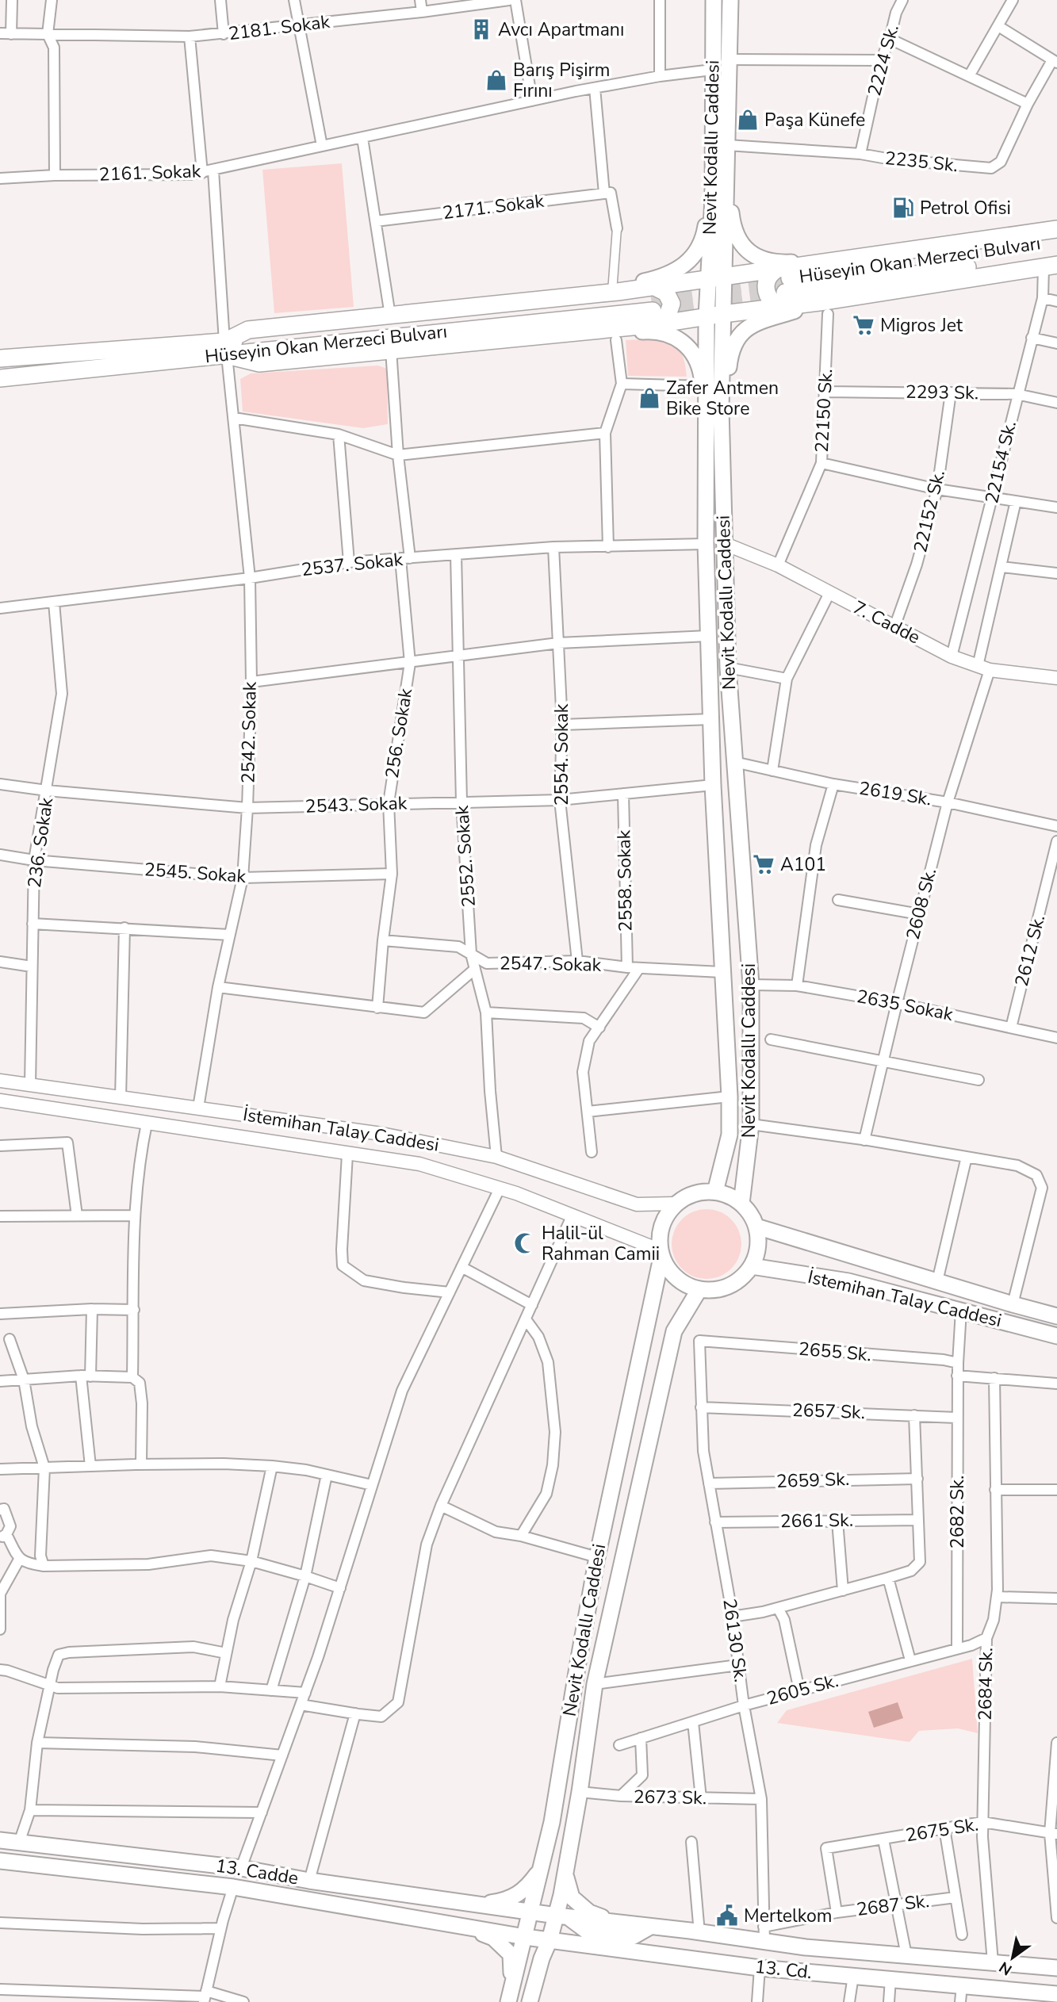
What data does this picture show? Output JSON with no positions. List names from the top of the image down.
{
  "streets": {
    "main road": [
      "Nevit Kodallı Caddesi",
      "Hüseyin Okan Merzeci Bulvarı",
      "İstemihan Talay Caddesi",
      "13. Cadde",
      "13. Cd."
    ],
    "street": [
      "2181. Sokak",
      "2224 Sk.",
      "2235 Sk.",
      "2161. Sokak",
      "2171. Sokak",
      "2293 Sk.",
      "22150 Sk.",
      "22154 Sk.",
      "22152 Sk.",
      "2537. Sokak",
      "7. Cadde",
      "2542. Sokak",
      "256. Sokak",
      "2554. Sokak",
      "2619 Sk.",
      "2543. Sokak",
      "236. Sokak",
      "2552. Sokak",
      "2545. Sokak",
      "2558. Sokak",
      "2608 Sk.",
      "2612 Sk.",
      "2547. Sokak",
      "2635 Sokak",
      "2655 Sk.",
      "2657 Sk.",
      "2659 Sk.",
      "2682 Sk.",
      "2661 Sk.",
      "26130 Sk.",
      "2684 Sk.",
      "2605 Sk.",
      "2673 Sk.",
      "2675 Sk.",
      "2687 Sk."
    ]
  },
  "crossings": [
    ["2224 Sk.", "2235 Sk."],
    ["Nevit Kodallı Caddesi", "2235 Sk."],
    ["Nevit Kodallı Caddesi", "2161. Sokak"],
    ["Nevit Kodallı Caddesi", "2537. Sokak"],
    ["Nevit Kodallı Caddesi", "7. Cadde"],
    ["Nevit Kodallı Caddesi", "2619 Sk."],
    ["Nevit Kodallı Caddesi", "2543. Sokak"],
    ["Nevit Kodallı Caddesi", "2547. Sokak"],
    ["Nevit Kodallı Caddesi", "2635 Sokak"],
    ["Nevit Kodallı Caddesi", "İstemihan Talay Caddesi"],
    ["Nevit Kodallı Caddesi", "13. Cadde"],
    ["Nevit Kodallı Caddesi", "13. Cd."],
    ["2161. Sokak", "2542. Sokak"],
    ["Hüseyin Okan Merzeci Bulvarı", "2542. Sokak"],
    ["2293 Sk.", "22150 Sk."],
    ["2293 Sk.", "22154 Sk."],
    ["2293 Sk.", "22152 Sk."],
    ["22150 Sk.", "7. Cadde"],
    ["22154 Sk.", "7. Cadde"],
    ["22152 Sk.", "7. Cadde"],
    ["2537. Sokak", "2542. Sokak"],
    ["2537. Sokak", "256. Sokak"],
    ["2537. Sokak", "2554. Sokak"],
    ["2537. Sokak", "236. Sokak"],
    ["2537. Sokak", "2552. Sokak"],
    ["7. Cadde", "2608 Sk."],
    ["2542. Sokak", "2543. Sokak"],
    ["2542. Sokak", "2545. Sokak"],
    ["2542. Sokak", "İstemihan Talay Caddesi"],
    ["256. Sokak", "2543. Sokak"],
    ["256. Sokak", "2545. Sokak"],
    ["256. Sokak", "2547. Sokak"],
    ["2554. Sokak", "2543. Sokak"],
    ["2554. Sokak", "2547. Sokak"],
    ["2619 Sk.", "2608 Sk."],
    ["2543. Sokak", "236. Sokak"],
    ["2543. Sokak", "2552. Sokak"],
    ["2543. Sokak", "2558. Sokak"],
    ["236. Sokak", "2545. Sokak"],
    ["236. Sokak", "İstemihan Talay Caddesi"],
    ["2552. Sokak", "2547. Sokak"],
    ["2552. Sokak", "İstemihan Talay Caddesi"],
    ["2558. Sokak", "2547. Sokak"],
    ["2608 Sk.", "2635 Sokak"],
    ["2612 Sk.", "2635 Sokak"],
    ["2655 Sk.", "26130 Sk."],
    ["2657 Sk.", "2682 Sk."],
    ["2657 Sk.", "26130 Sk."],
    ["2659 Sk.", "26130 Sk."],
    ["2682 Sk.", "2605 Sk."],
    ["2661 Sk.", "26130 Sk."],
    ["26130 Sk.", "2605 Sk."],
    ["26130 Sk.", "2673 Sk."],
    ["26130 Sk.", "2687 Sk."],
    ["26130 Sk.", "13. Cd."],
    ["2684 Sk.", "2605 Sk."],
    ["2684 Sk.", "2675 Sk."],
    ["2684 Sk.", "13. Cd."],
    ["2675 Sk.", "2687 Sk."],
    ["13. Cadde", "13. Cd."],
    ["2687 Sk.", "13. Cd."]
  ],
  "places": {
    "building": ["Avcı Apartmanı"],
    "shop": ["Barış Pişirm Fırını", "Paşa Künefe", "Zafer Antmen Bike Store"],
    "fuel station": ["Petrol Ofisi"],
    "supermarket": ["Migros Jet", "A101"],
    "mosque": ["Halil-ül Rahman Camii"],
    "public building": ["Mertelkom"]
  },
  "north": "bottom left"
}
